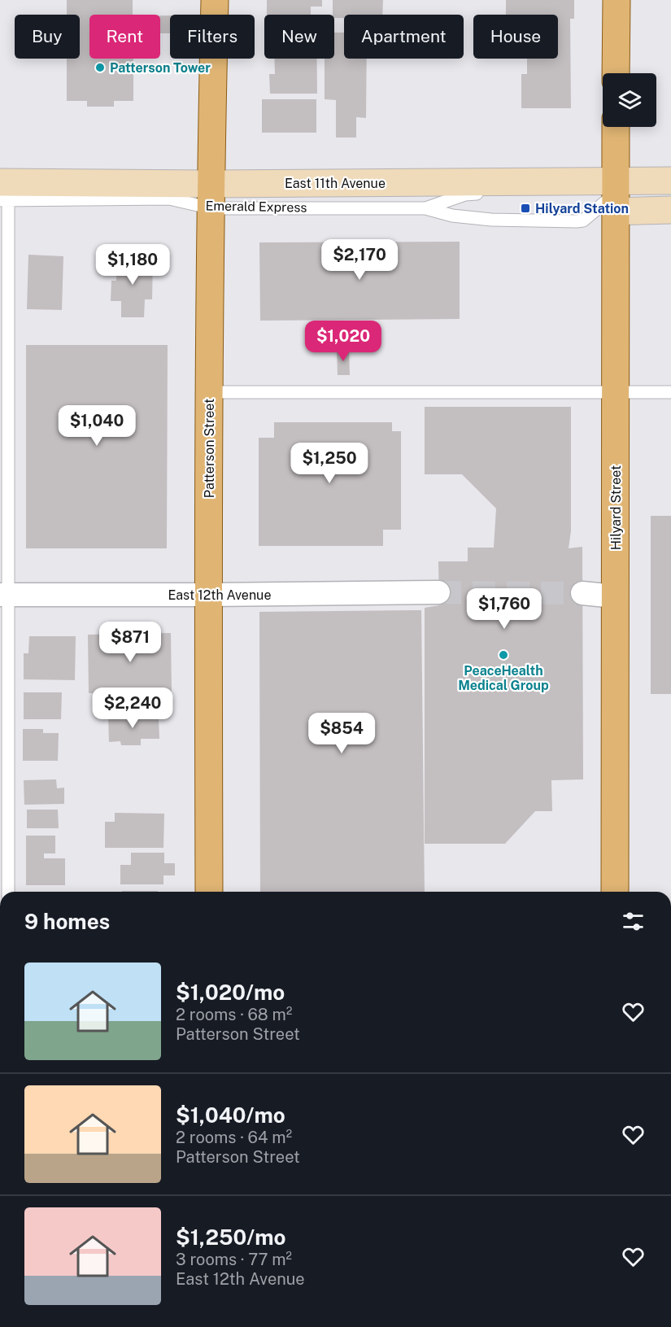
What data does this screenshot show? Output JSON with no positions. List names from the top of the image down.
{
  "streets": {
    "main road": ["East 11th Avenue", "Patterson Street", "Hilyard Street"],
    "street": ["East 12th Avenue"],
    "lane": ["Emerald Express"]
  },
  "crossings": [
    ["East 11th Avenue", "Emerald Express"],
    ["East 11th Avenue", "Patterson Street"],
    ["East 11th Avenue", "Hilyard Street"],
    ["Emerald Express", "Patterson Street"],
    ["Emerald Express", "Hilyard Street"],
    ["Patterson Street", "East 12th Avenue"]
  ],
  "places": {
    "other": ["Patterson Tower", "PeaceHealth Medical Group"],
    "transit": ["Hilyard Station"]
  },
  "page": {
    "chip": [
      "Buy",
      "Rent",
      "Filters",
      "New",
      "Apartment",
      "House"
    ],
    "price": [
      "$2,170",
      "$1,180",
      "$1,020",
      "$1,040",
      "$1,250",
      "$1,760",
      "$871",
      "$2,240",
      "$854"
    ],
    "heading": "9 homes",
    "list": [
      {
        "name": "$1,020/mo",
        "note": "2 rooms · 68 m² · Patterson Street"
      },
      {
        "name": "$1,040/mo",
        "note": "2 rooms · 64 m² · Patterson Street"
      },
      {
        "name": "$1,250/mo",
        "note": "3 rooms · 77 m² · East 12th Avenue"
      }
    ]
  }
}
